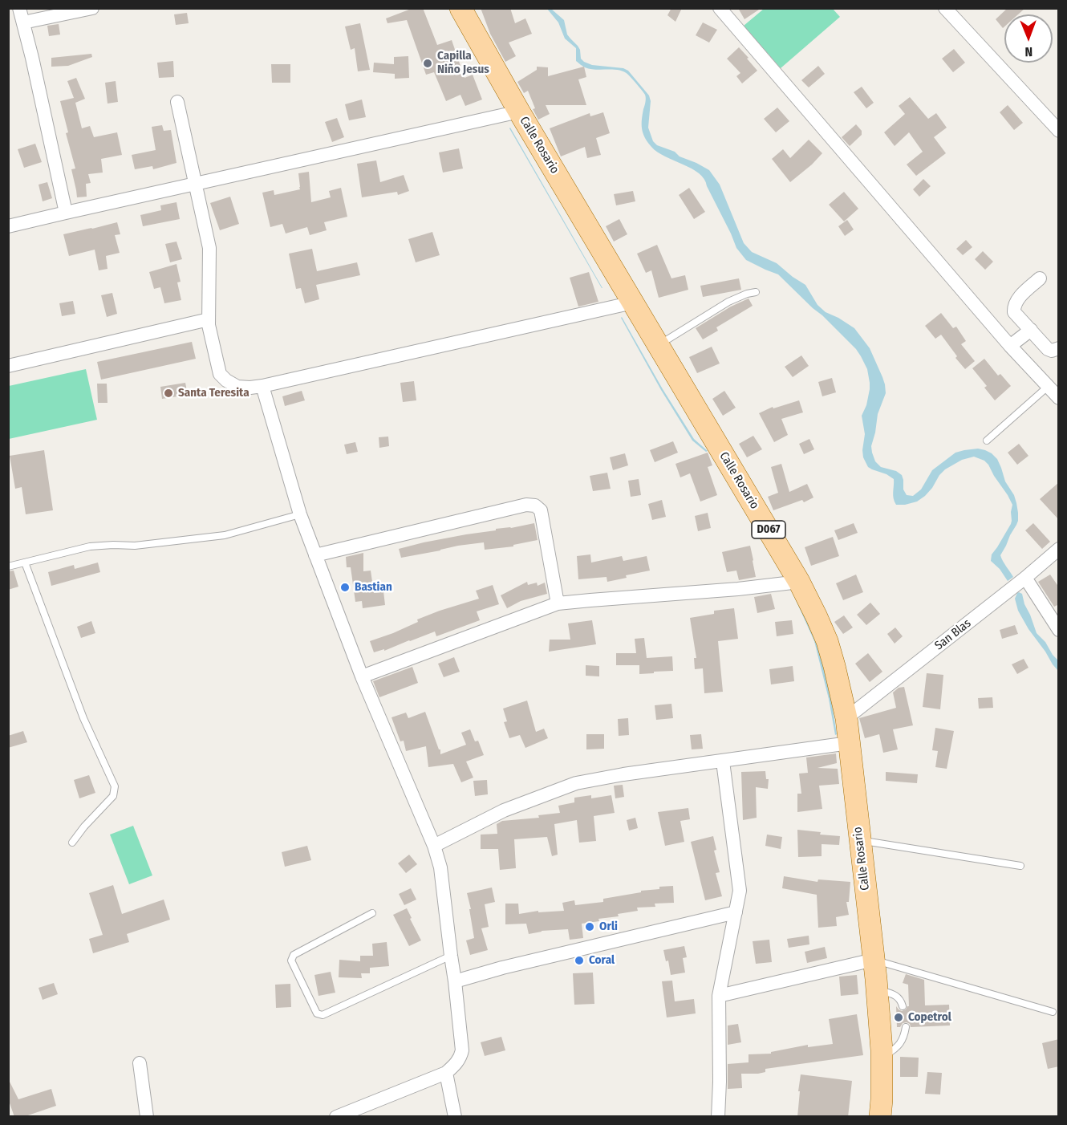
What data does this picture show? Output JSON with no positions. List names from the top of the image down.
{
  "streets": {
    "main road": ["Calle Rosario", "D067"],
    "street": ["San Blas"]
  },
  "crossings": [
    ["Calle Rosario", "San Blas"]
  ],
  "places": [
    "Capilla Niño Jesus",
    "Santa Teresita",
    "Bastian",
    "Orli",
    "Coral",
    "Copetrol"
  ],
  "north": "bottom"
}
